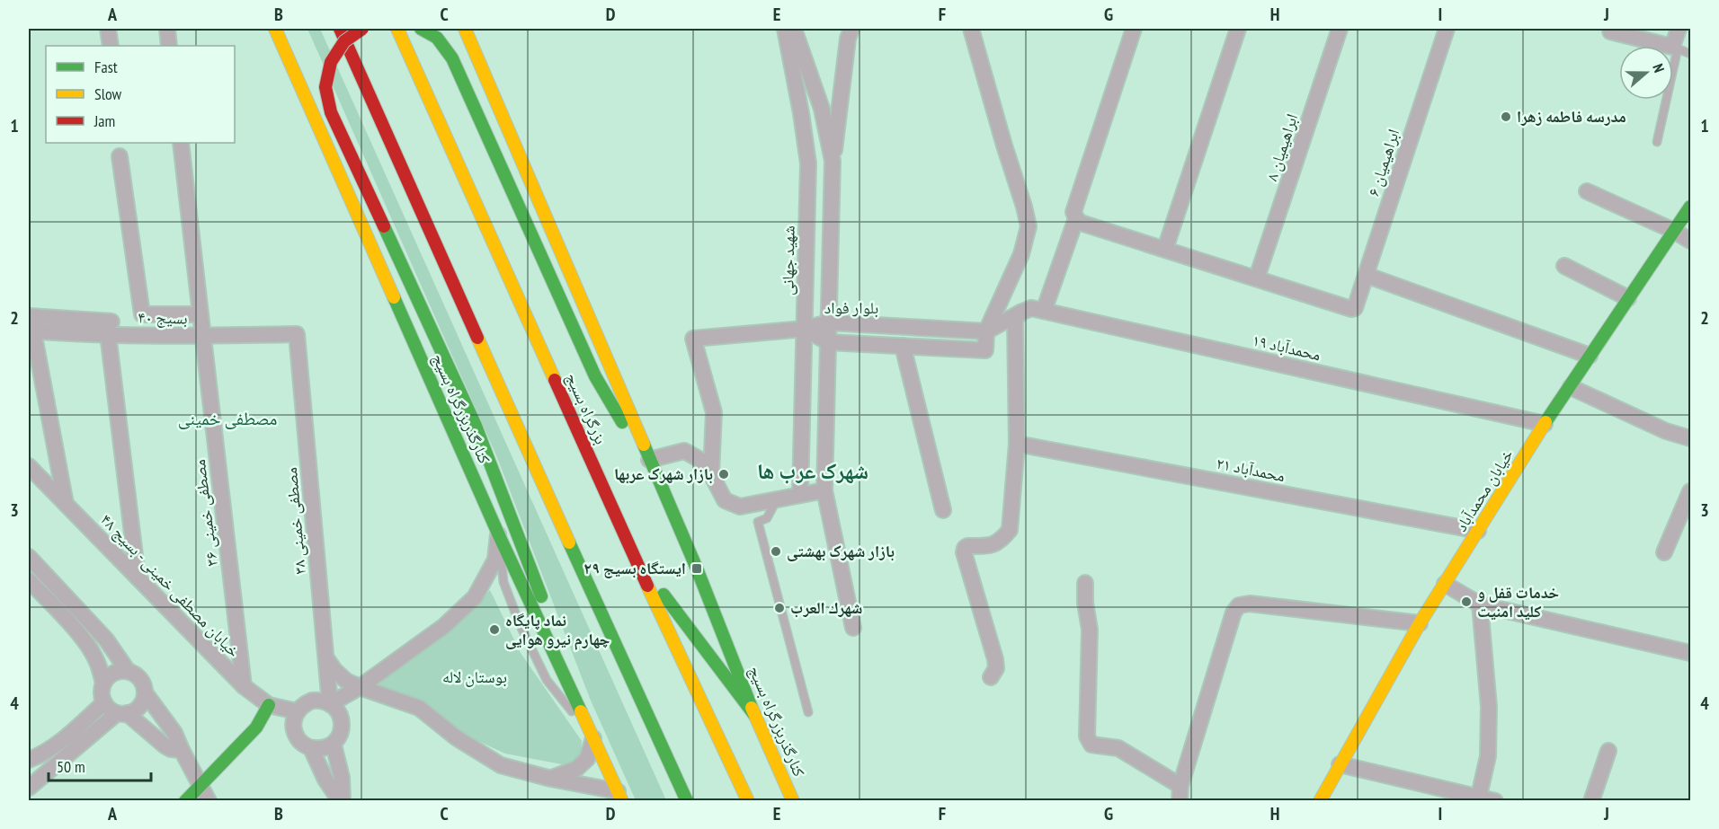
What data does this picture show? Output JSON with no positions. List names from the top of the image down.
{
  "streets": {
    "main road": ["کنارگذربزرگراه بسیج", "بزرگراه بسیج", "خیابان محمدآباد"],
    "street": [
      "ابراهیمیان ۸",
      "ابراهیمیان ۶",
      "شهید جهانی",
      "بلوار فواد",
      "بسیج ۴۰",
      "محمدآباد ۱۹",
      "محمدآباد ۲۱",
      "مصطفی خمینی ۳۶",
      "مصطفی خمینی ۳۸",
      "خیابان مصطفی خمینی - بسیج ۴۸"
    ]
  },
  "crossings": [
    ["ابراهیمیان ۸", "ابراهیمیان ۶"],
    ["شهید جهانی", "بلوار فواد"],
    ["بسیج ۴۰", "مصطفی خمینی ۳۶"],
    ["بسیج ۴۰", "مصطفی خمینی ۳۸"],
    ["محمدآباد ۱۹", "خیابان محمدآباد"],
    ["محمدآباد ۲۱", "خیابان محمدآباد"],
    ["مصطفی خمینی ۳۶", "خیابان مصطفی خمینی - بسیج ۴۸"],
    ["مصطفی خمینی ۳۸", "خیابان مصطفی خمینی - بسیج ۴۸"]
  ],
  "districts": ["مصطفی خمینی", "شهرک عرب ها"],
  "parks": ["بوستان لاله"],
  "places": {
    "other": [
      "مدرسه فاطمه زهرا",
      "بازار شهرک عربها",
      "بازار شهرک بهشتی",
      "خدمات قفل و کلید امنیت",
      "شهرك العرب",
      "نماد پایگاه چهارم نیرو هوایی"
    ],
    "transit": ["ایستگاه بسیج ۲۹"]
  },
  "legend": ["Fast", "Slow", "Jam"],
  "scale_bar": "50 m",
  "north": "right",
  "grid": {
    "columns": [
      "A",
      "B",
      "C",
      "D",
      "E",
      "F",
      "G",
      "H",
      "I",
      "J"
    ],
    "rows": [
      "1",
      "2",
      "3",
      "4"
    ]
  }
}
